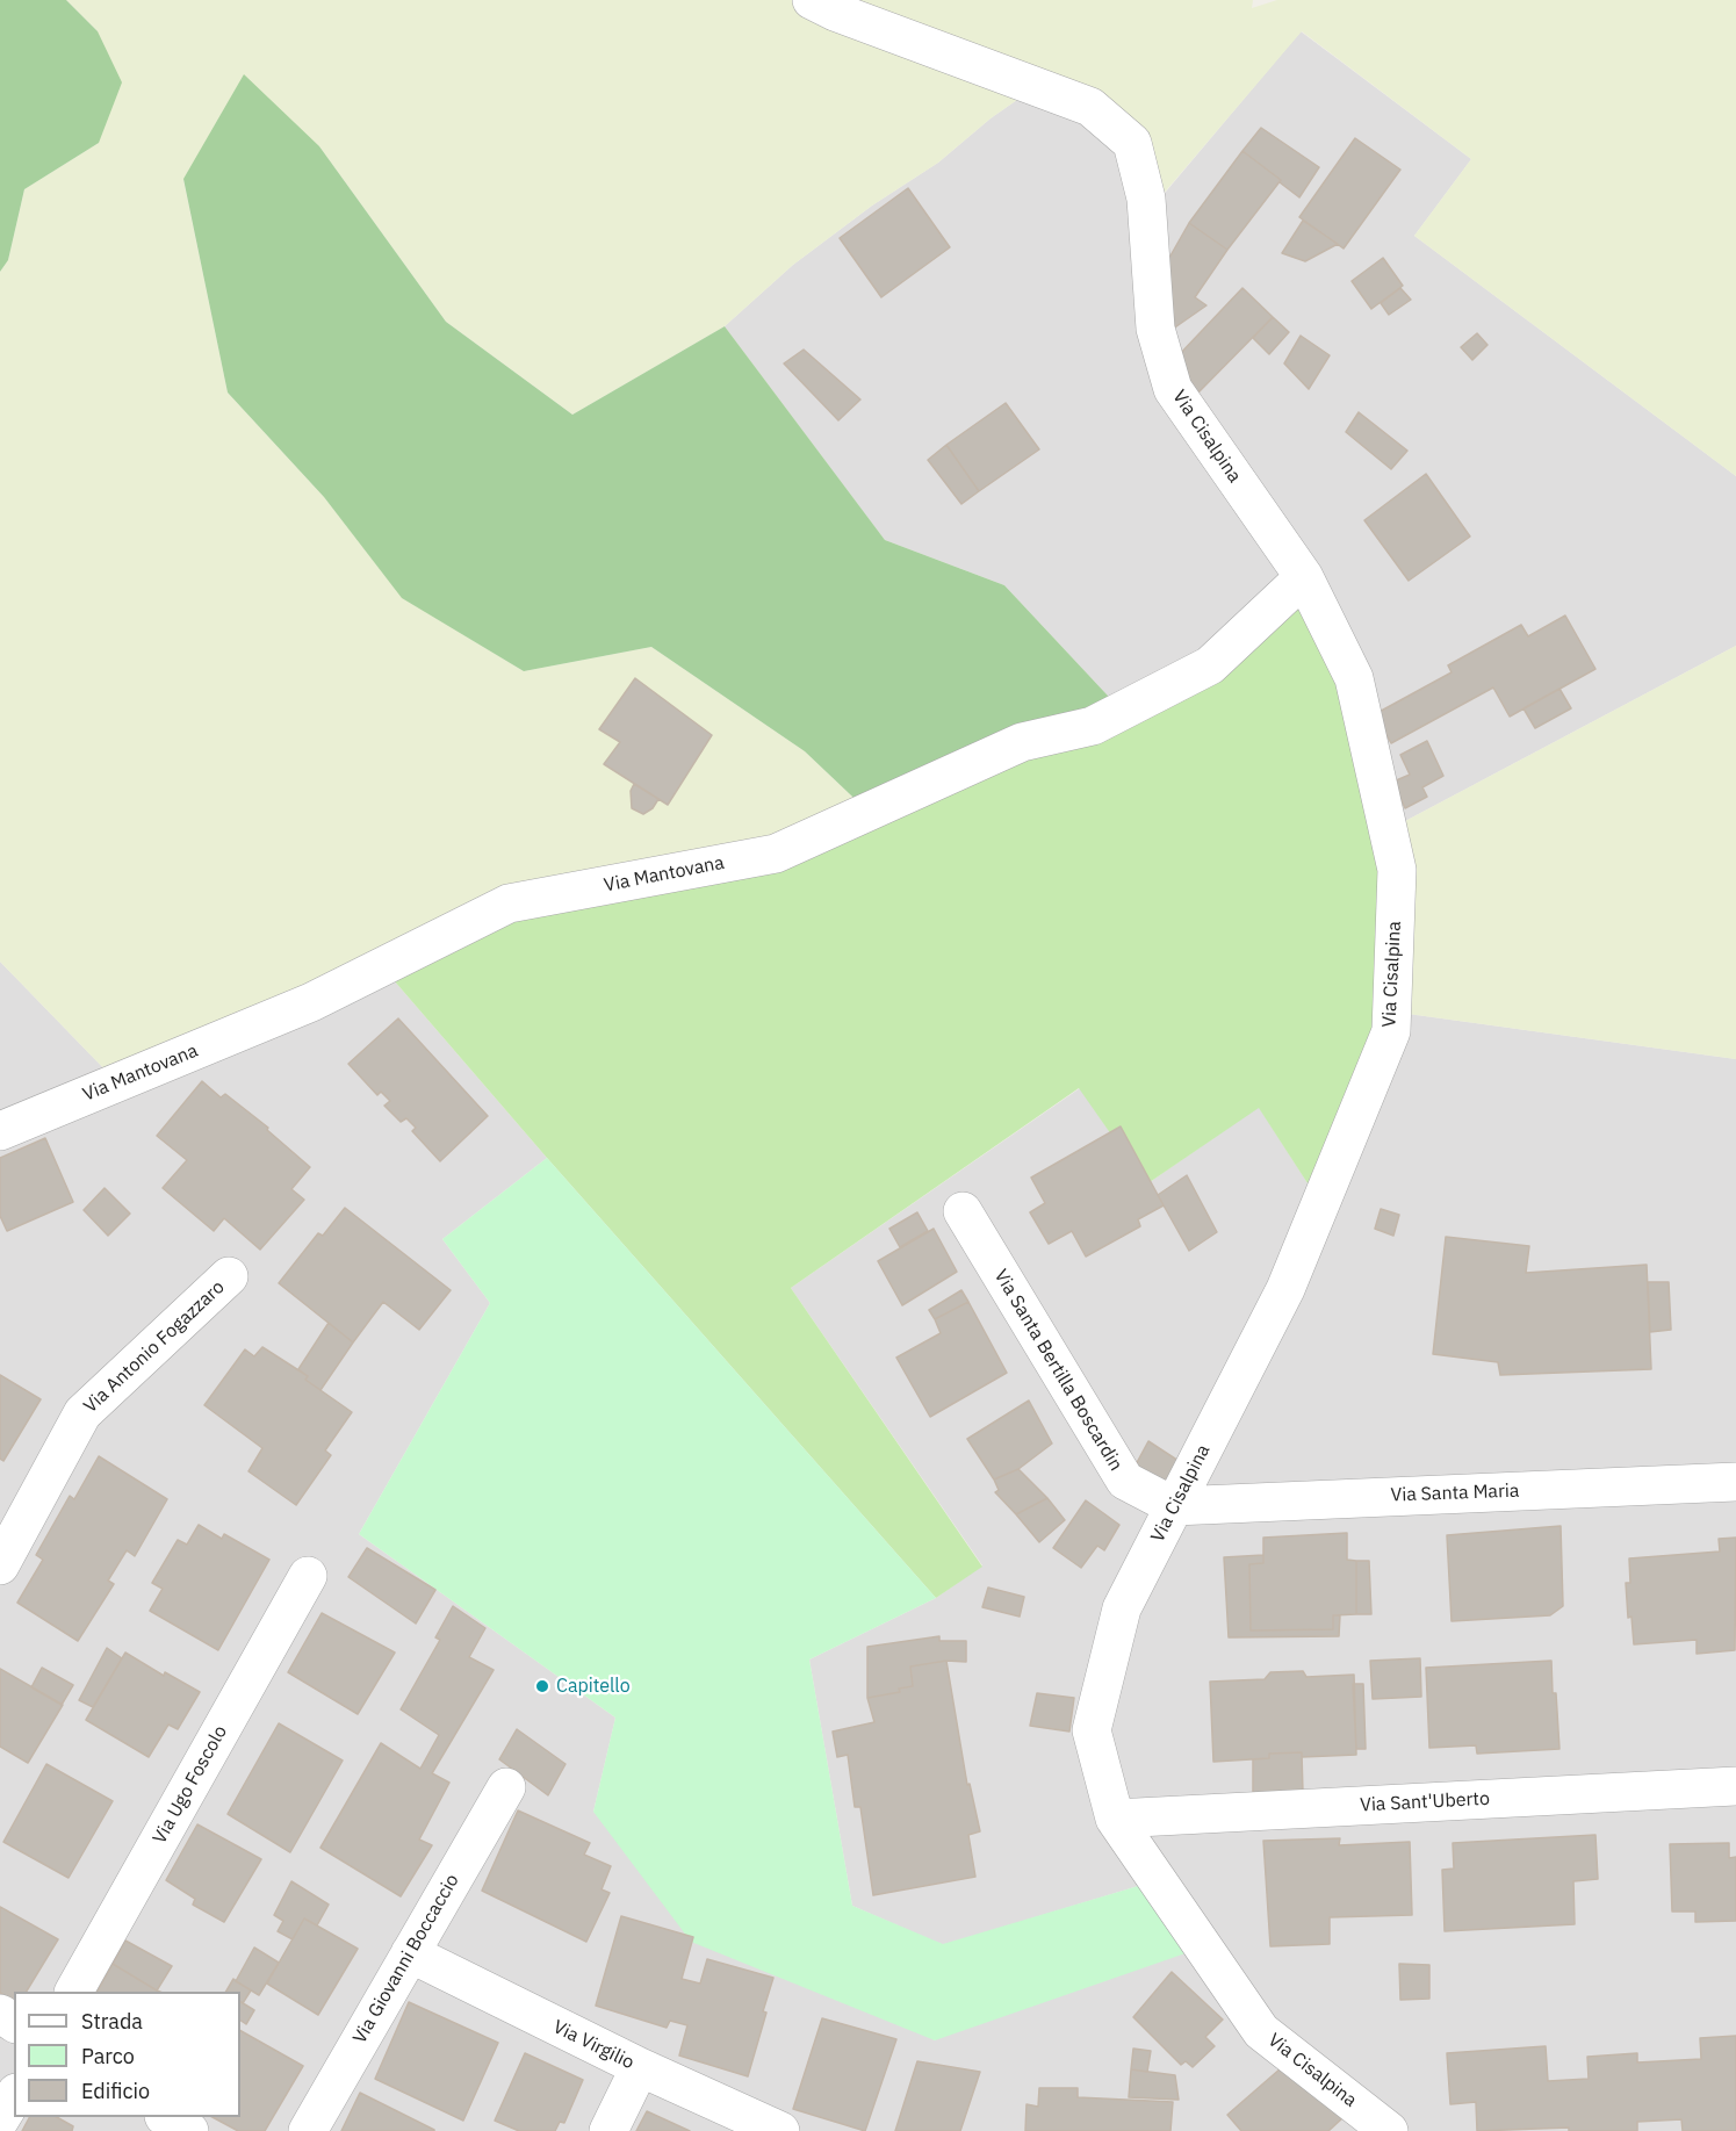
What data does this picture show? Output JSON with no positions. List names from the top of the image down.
{
  "streets": {
    "street": [
      "Via Cisalpina",
      "Via Mantovana",
      "Via Antonio Fogazzaro",
      "Via Santa Bertilla Boscardin",
      "Via Santa Maria",
      "Via Ugo Foscolo",
      "Via Sant'Uberto",
      "Via Giovanni Boccaccio",
      "Via Virgilio"
    ]
  },
  "crossings": [
    ["Via Cisalpina", "Via Mantovana"],
    ["Via Cisalpina", "Via Santa Bertilla Boscardin"],
    ["Via Cisalpina", "Via Santa Maria"],
    ["Via Cisalpina", "Via Sant'Uberto"],
    ["Via Santa Bertilla Boscardin", "Via Santa Maria"],
    ["Via Giovanni Boccaccio", "Via Virgilio"]
  ],
  "places": ["Capitello"],
  "legend": ["Strada", "Parco", "Edificio"]
}
